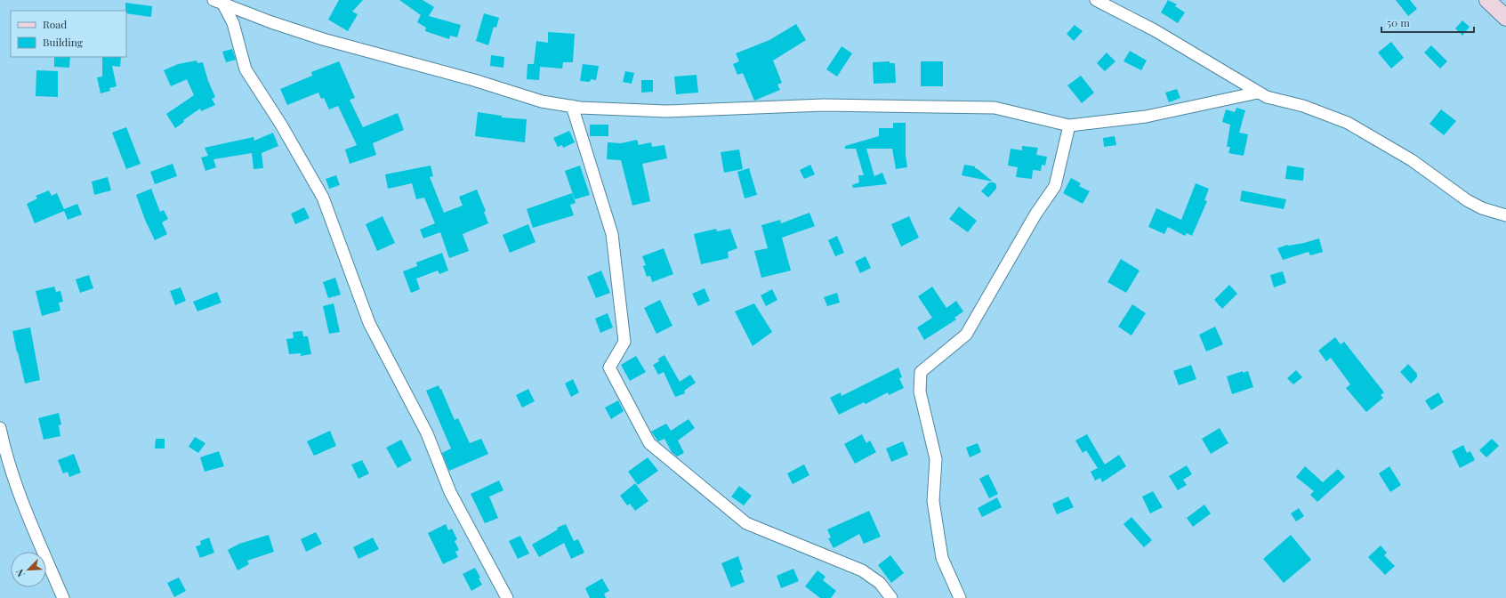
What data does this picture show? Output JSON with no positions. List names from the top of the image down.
{
  "legend": ["Road", "Building"],
  "scale_bar": "50 m",
  "north": "bottom left"
}
